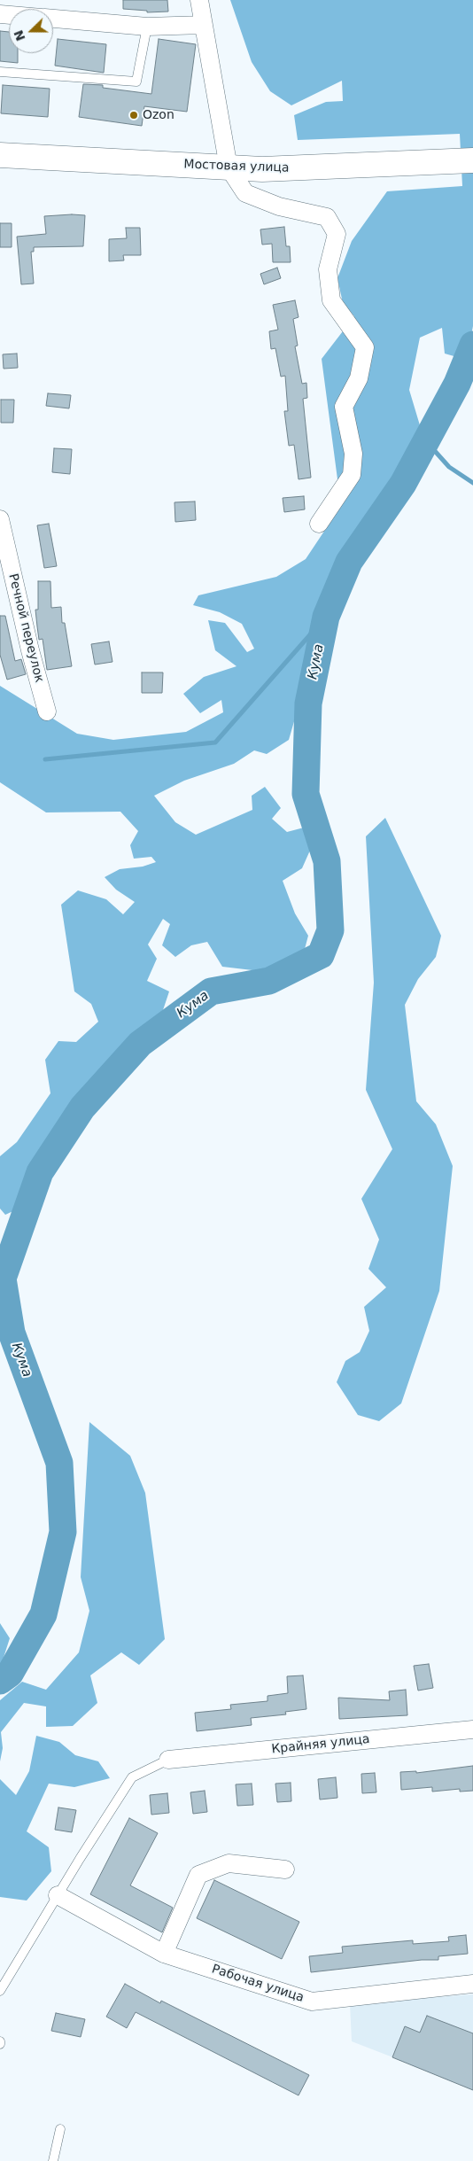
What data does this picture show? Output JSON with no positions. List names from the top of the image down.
{
  "streets": {
    "main road": ["Мостовая улица"],
    "street": ["Речной переулок", "Крайняя улица", "Рабочая улица"]
  },
  "water": ["Кума"],
  "places": ["Ozon"],
  "north": "left"
}
